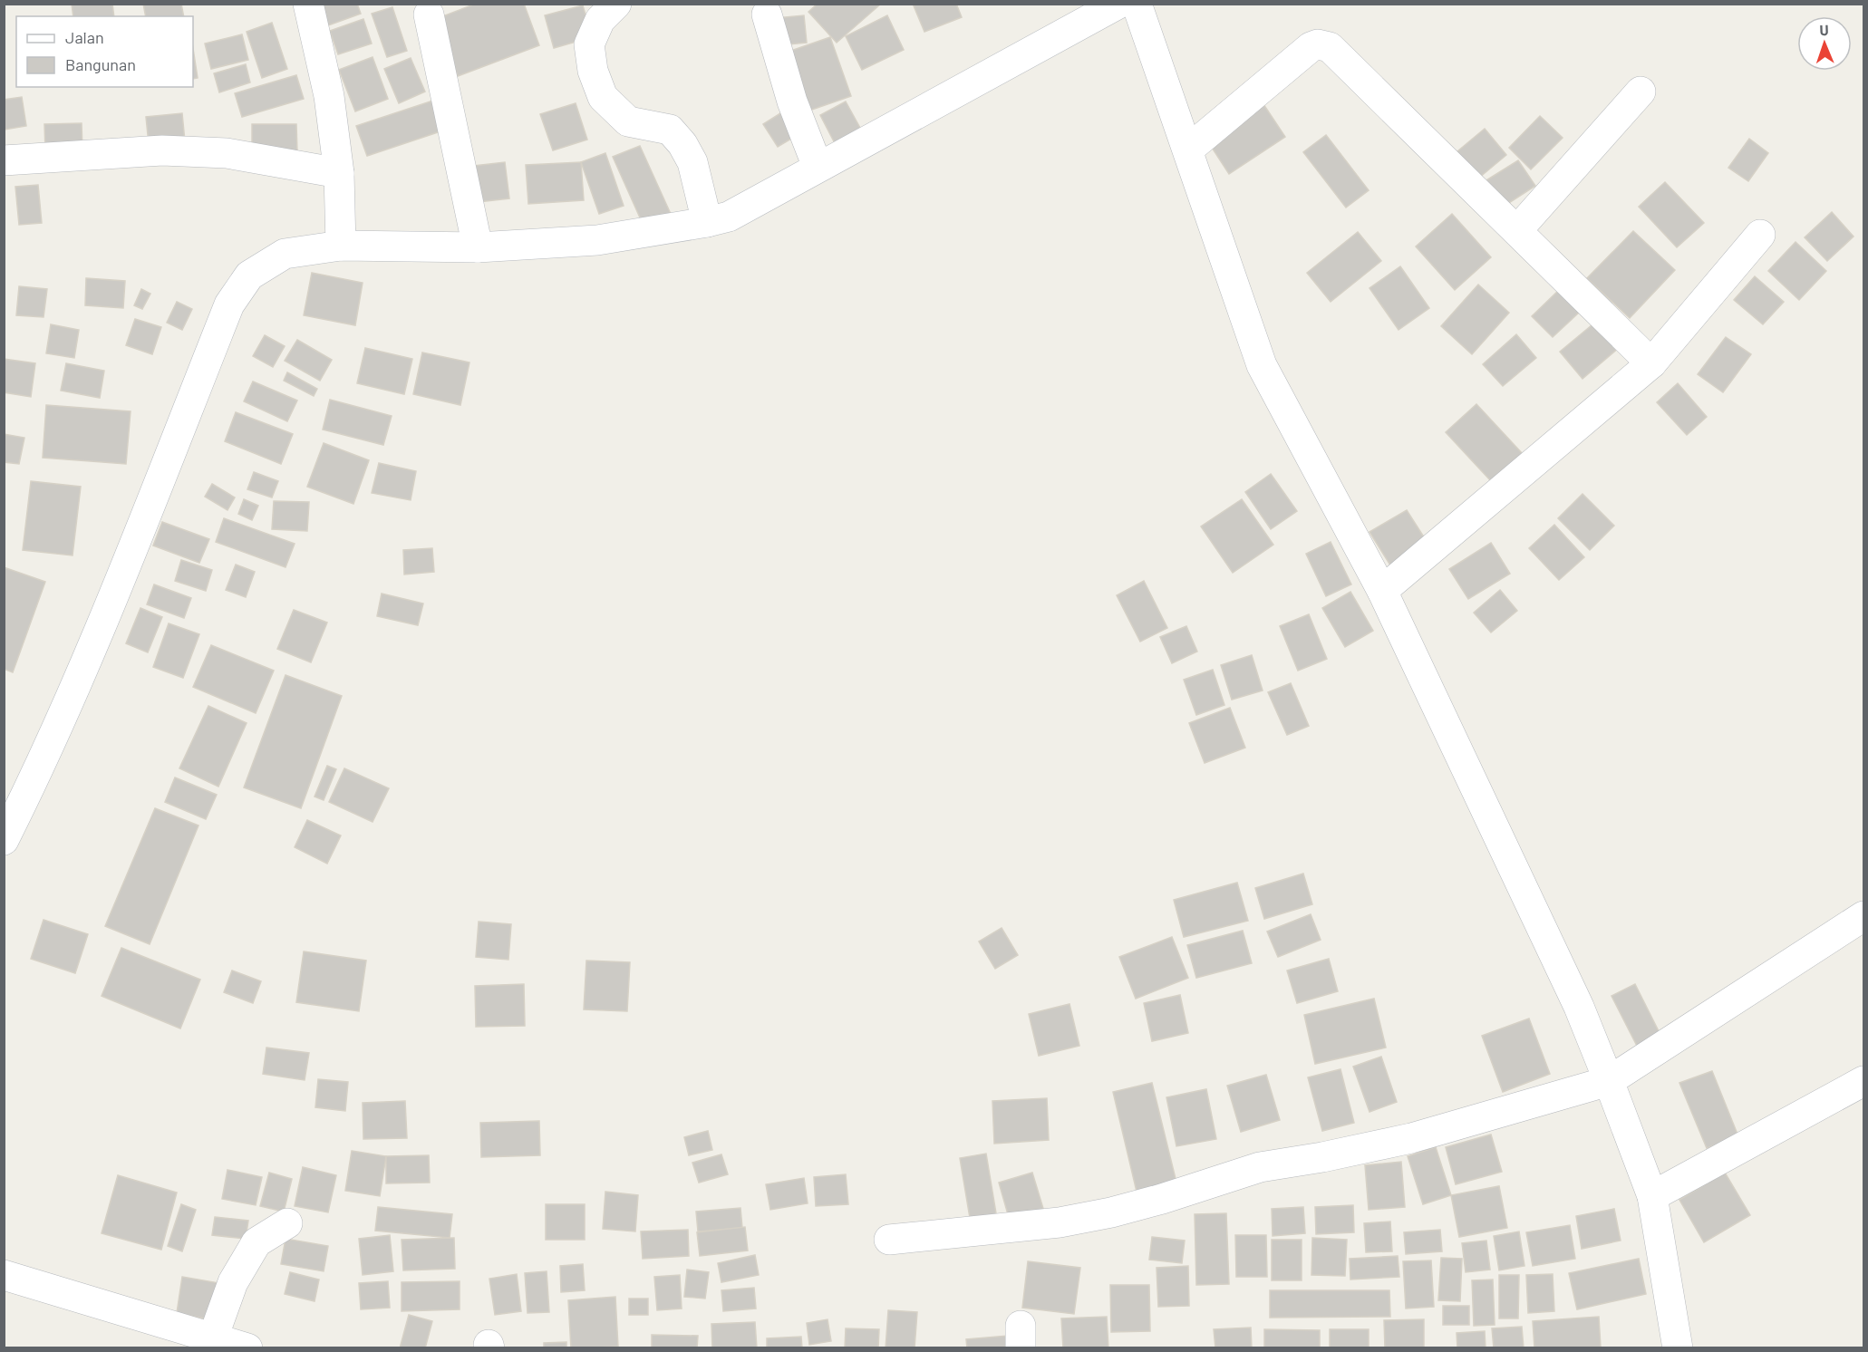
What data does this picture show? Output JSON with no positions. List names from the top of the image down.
{
  "legend": ["Jalan", "Bangunan"],
  "north": "top"
}
